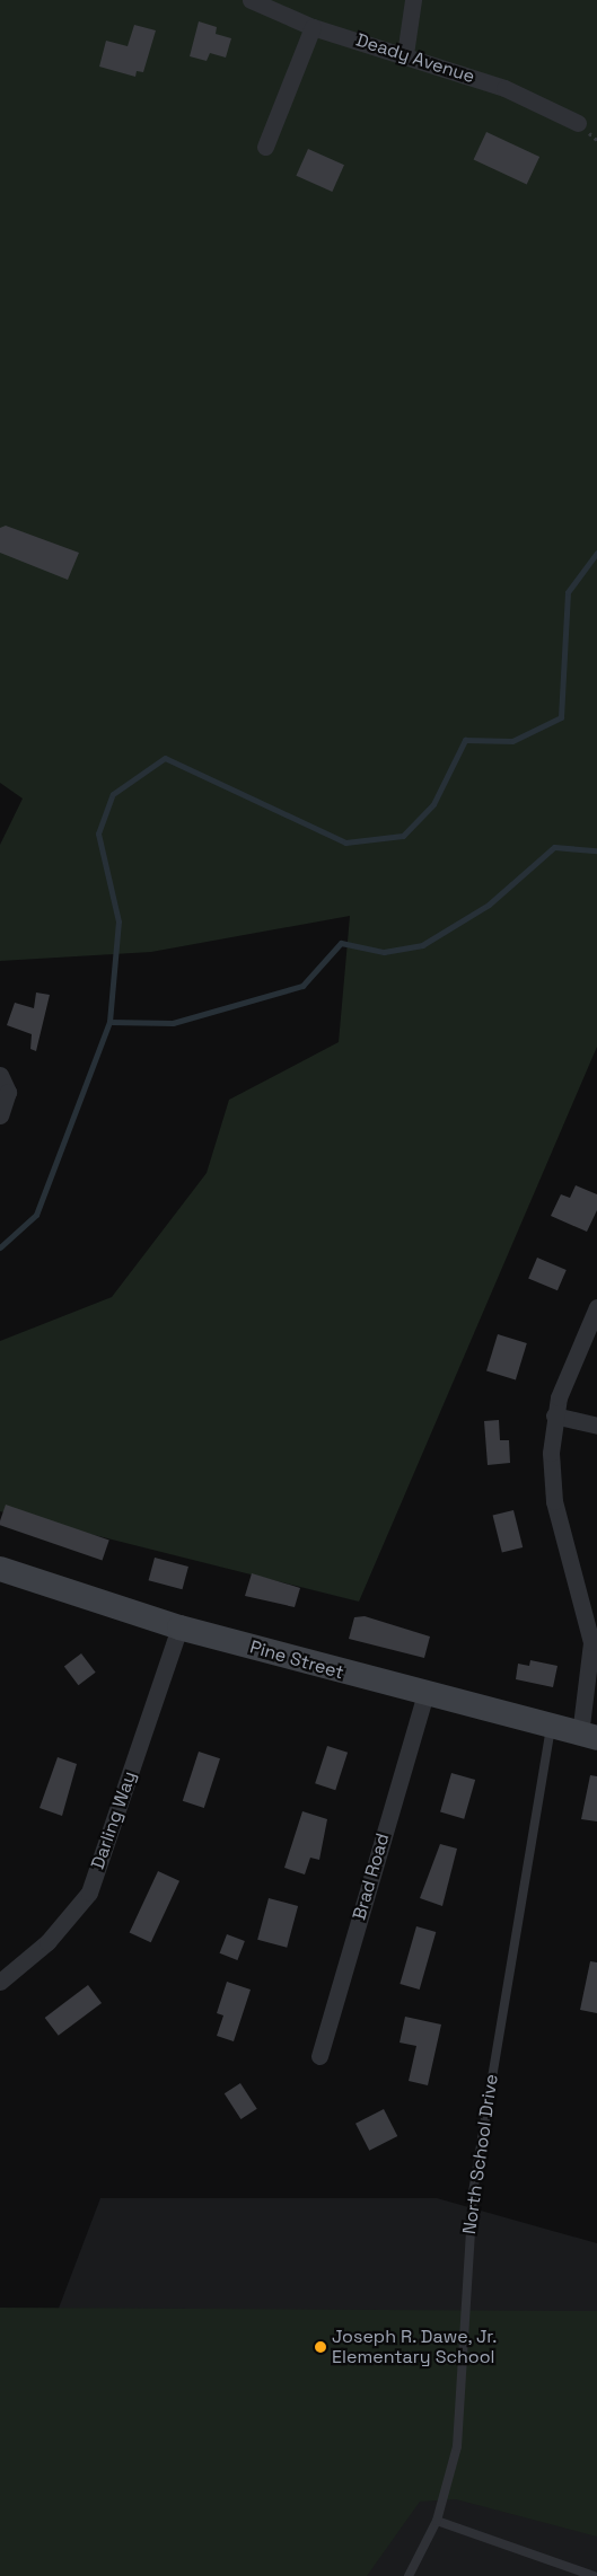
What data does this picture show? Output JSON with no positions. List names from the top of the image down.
{
  "streets": {
    "street": [
      "Deady Avenue",
      "Pine Street",
      "Darling Way",
      "Brad Road"
    ],
    "lane": ["North School Drive"]
  },
  "crossings": [
    ["Pine Street", "Darling Way"],
    ["Pine Street", "Brad Road"],
    ["Pine Street", "North School Drive"]
  ],
  "places": ["Joseph R. Dawe, Jr. Elementary School"]
}
